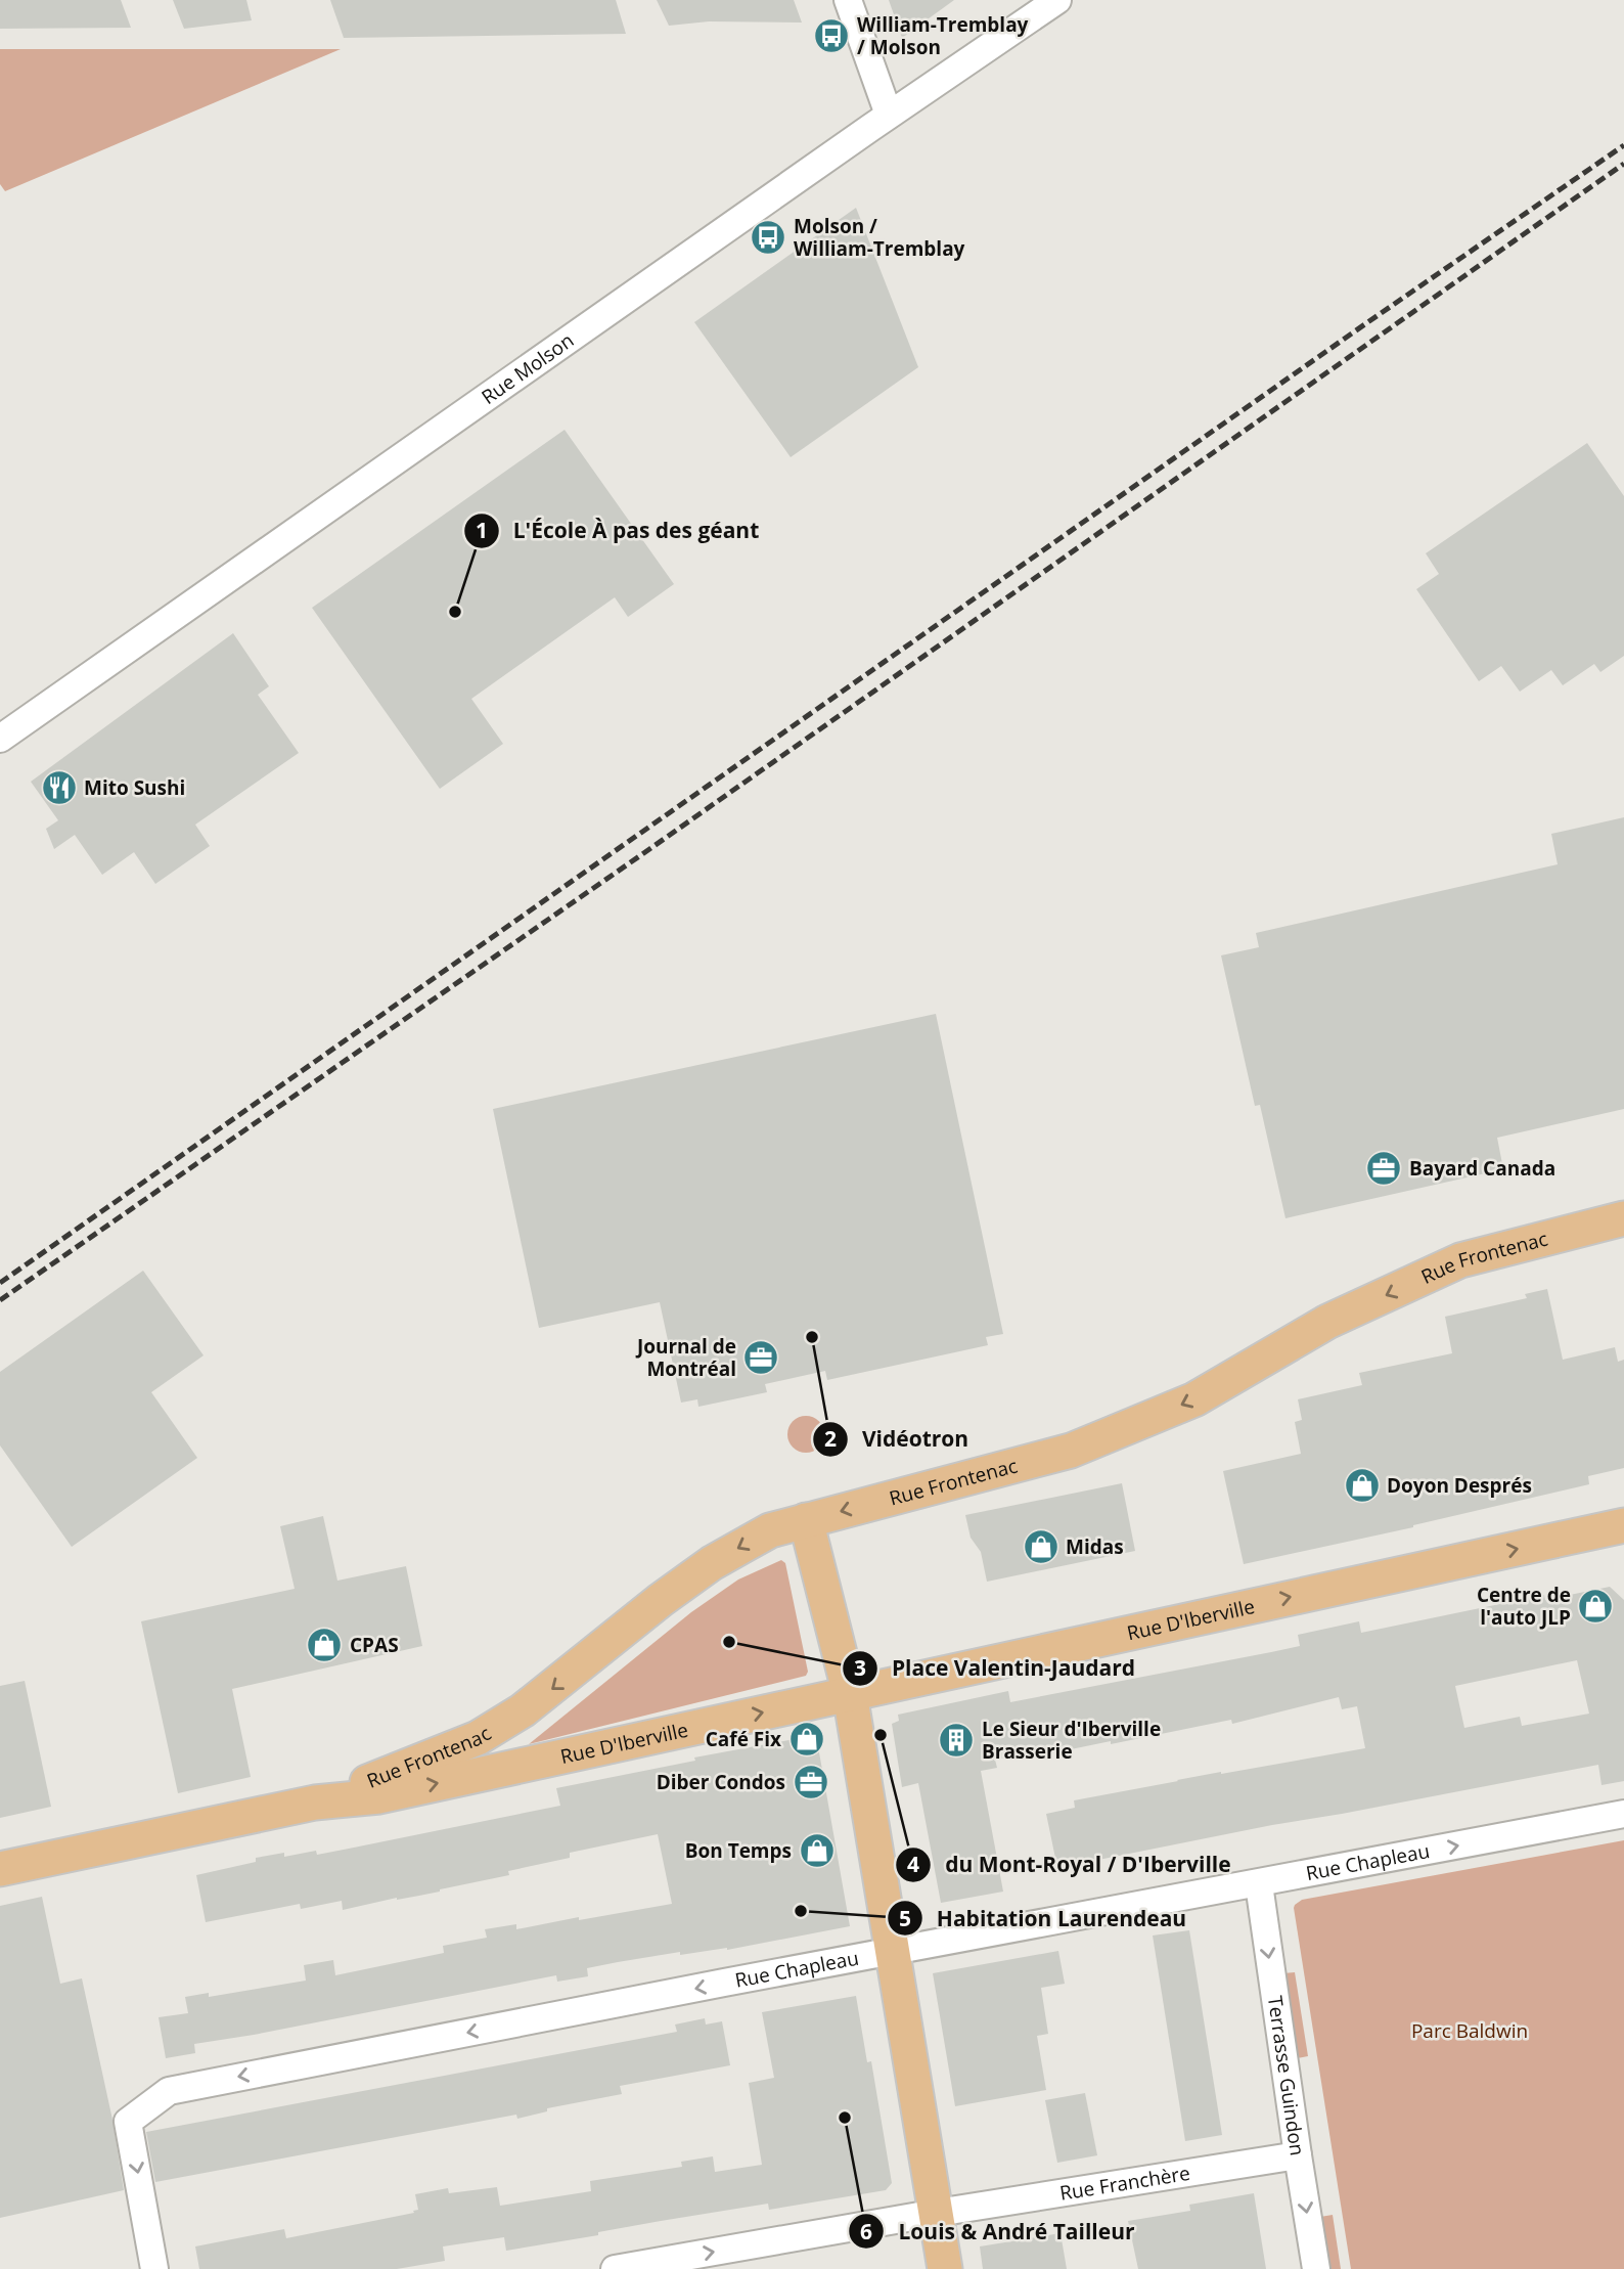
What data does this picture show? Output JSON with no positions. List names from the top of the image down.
{
  "streets": {
    "main road": ["Rue Frontenac", "Rue D'Iberville"],
    "street": [
      "Rue Molson",
      "Rue Chapleau",
      "Terrasse Guindon",
      "Rue Franchère"
    ]
  },
  "crossings": [
    ["Rue Frontenac", "Rue D'Iberville"],
    ["Rue Chapleau", "Terrasse Guindon"],
    ["Terrasse Guindon", "Rue Franchère"]
  ],
  "one_way": [
    "Rue Frontenac",
    "Rue D'Iberville",
    "Terrasse Guindon",
    "Rue Franchère"
  ],
  "parks": ["Parc Baldwin"],
  "places": {
    "bus stop": ["William-Tremblay / Molson", "Molson / William-Tremblay"],
    "other": [
      "L'École À pas des géant",
      "Vidéotron",
      "Place Valentin-Jaudard",
      "du Mont-Royal / D'Iberville",
      "Habitation Laurendeau",
      "Louis & André Tailleur"
    ],
    "restaurant": ["Mito Sushi"],
    "office": ["Bayard Canada", "Journal de Montréal", "Diber Condos"],
    "shop": [
      "Doyon Després",
      "Midas",
      "Centre de l'auto JLP",
      "CPAS",
      "Café Fix",
      "Bon Temps"
    ],
    "building": ["Le Sieur d'Iberville Brasserie"]
  }
}
